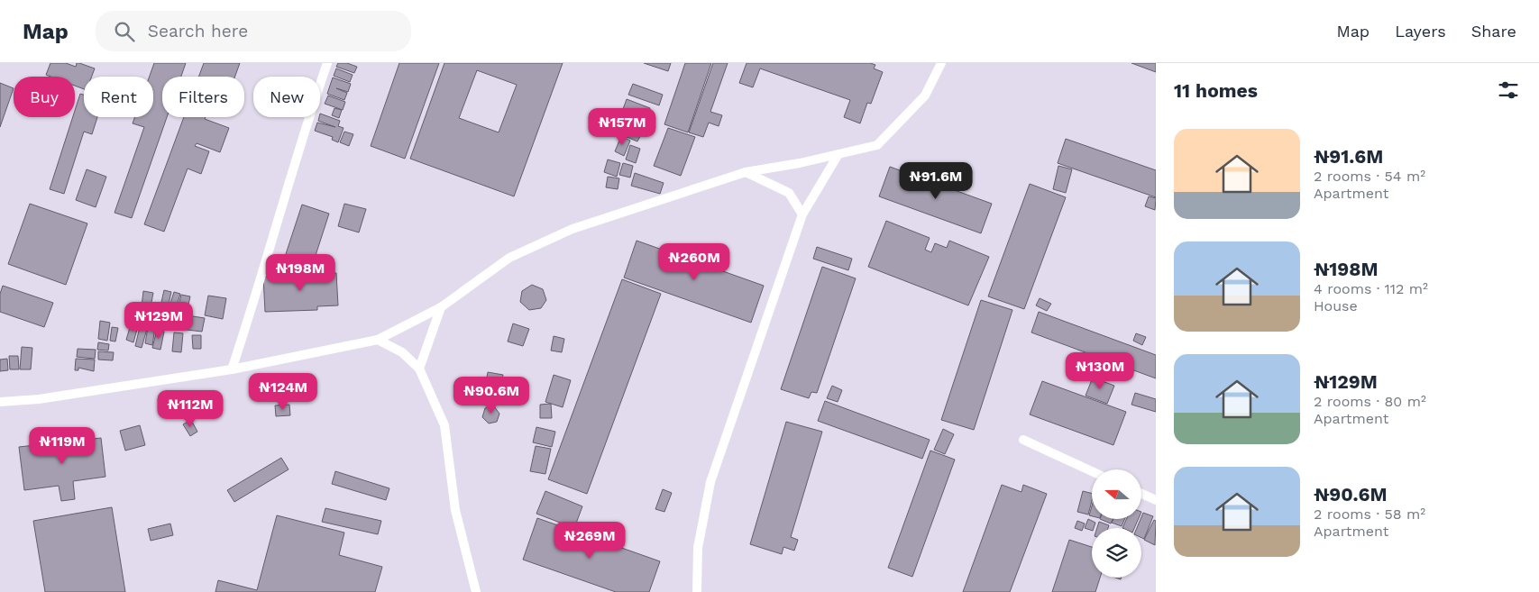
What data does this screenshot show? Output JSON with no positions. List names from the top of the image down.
{
  "north": "left",
  "page": {
    "header": "Map",
    "search": "Search here",
    "nav": ["Map", "Layers", "Share"],
    "heading": "11 homes",
    "chip": [
      "Buy",
      "Rent",
      "Filters",
      "New"
    ],
    "price": [
      "₦157M",
      "₦91.6M",
      "₦260M",
      "₦198M",
      "₦129M",
      "₦130M",
      "₦124M",
      "₦90.6M",
      "₦112M",
      "₦119M",
      "₦269M"
    ],
    "list": [
      {
        "name": "₦91.6M",
        "note": "2 rooms · 54 m² · Apartment"
      },
      {
        "name": "₦198M",
        "note": "4 rooms · 112 m² · House"
      },
      {
        "name": "₦129M",
        "note": "2 rooms · 80 m² · Apartment"
      },
      {
        "name": "₦90.6M",
        "note": "2 rooms · 58 m² · Apartment"
      }
    ]
  }
}
